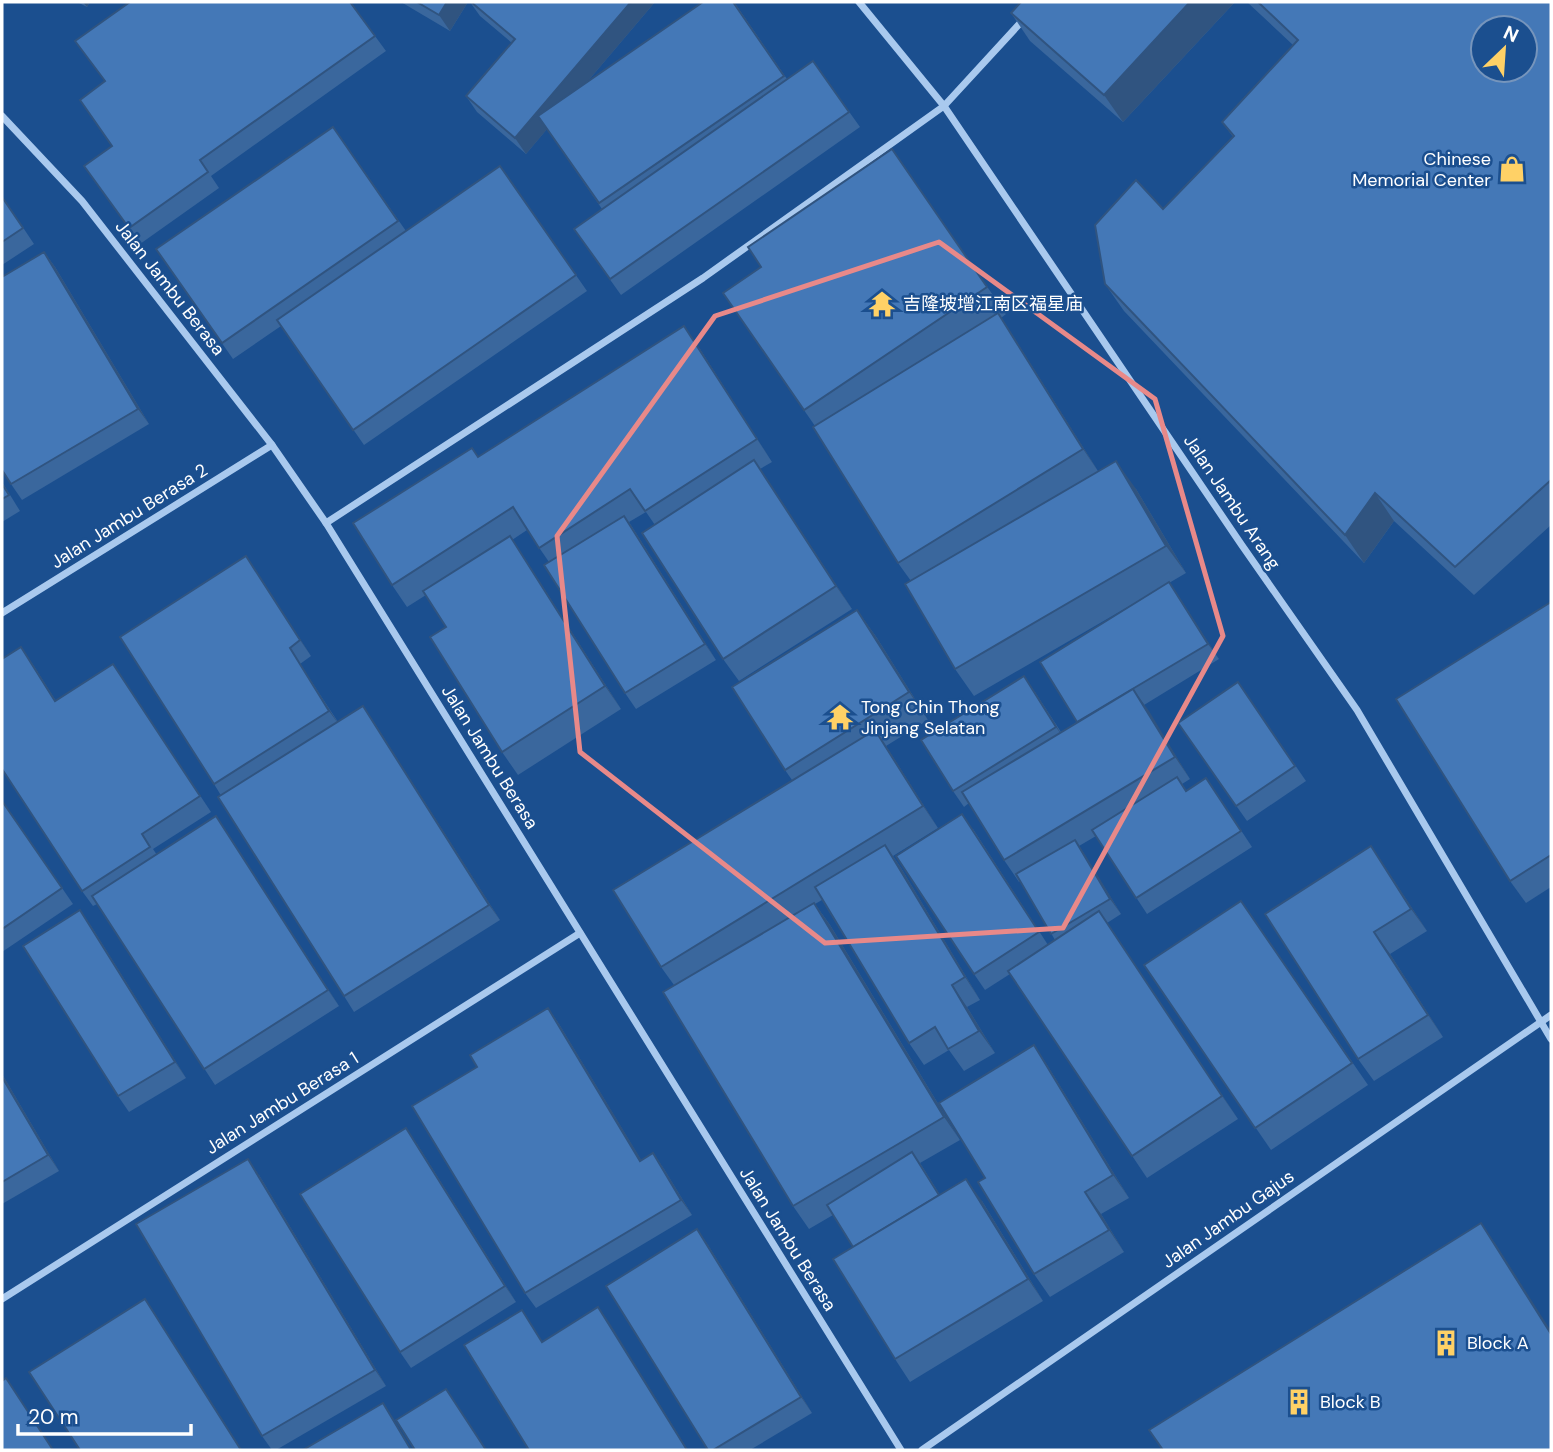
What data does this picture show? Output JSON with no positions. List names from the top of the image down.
{
  "streets": {
    "street": [
      "Jalan Jambu Berasa",
      "Jalan Jambu Arang",
      "Jalan Jambu Berasa 2",
      "Jalan Jambu Berasa 1",
      "Jalan Jambu Gajus"
    ]
  },
  "crossings": [
    ["Jalan Jambu Berasa", "Jalan Jambu Berasa 2"],
    ["Jalan Jambu Berasa", "Jalan Jambu Berasa 1"],
    ["Jalan Jambu Arang", "Jalan Jambu Gajus"]
  ],
  "places": {
    "shop": ["Chinese Memorial Center"],
    "temple": ["吉隆坡增江南区福星庙", "Tong Chin Thong Jinjang Selatan"],
    "building": ["Block A", "Block B"]
  },
  "scale_bar": "20 m",
  "north": "top right"
}
